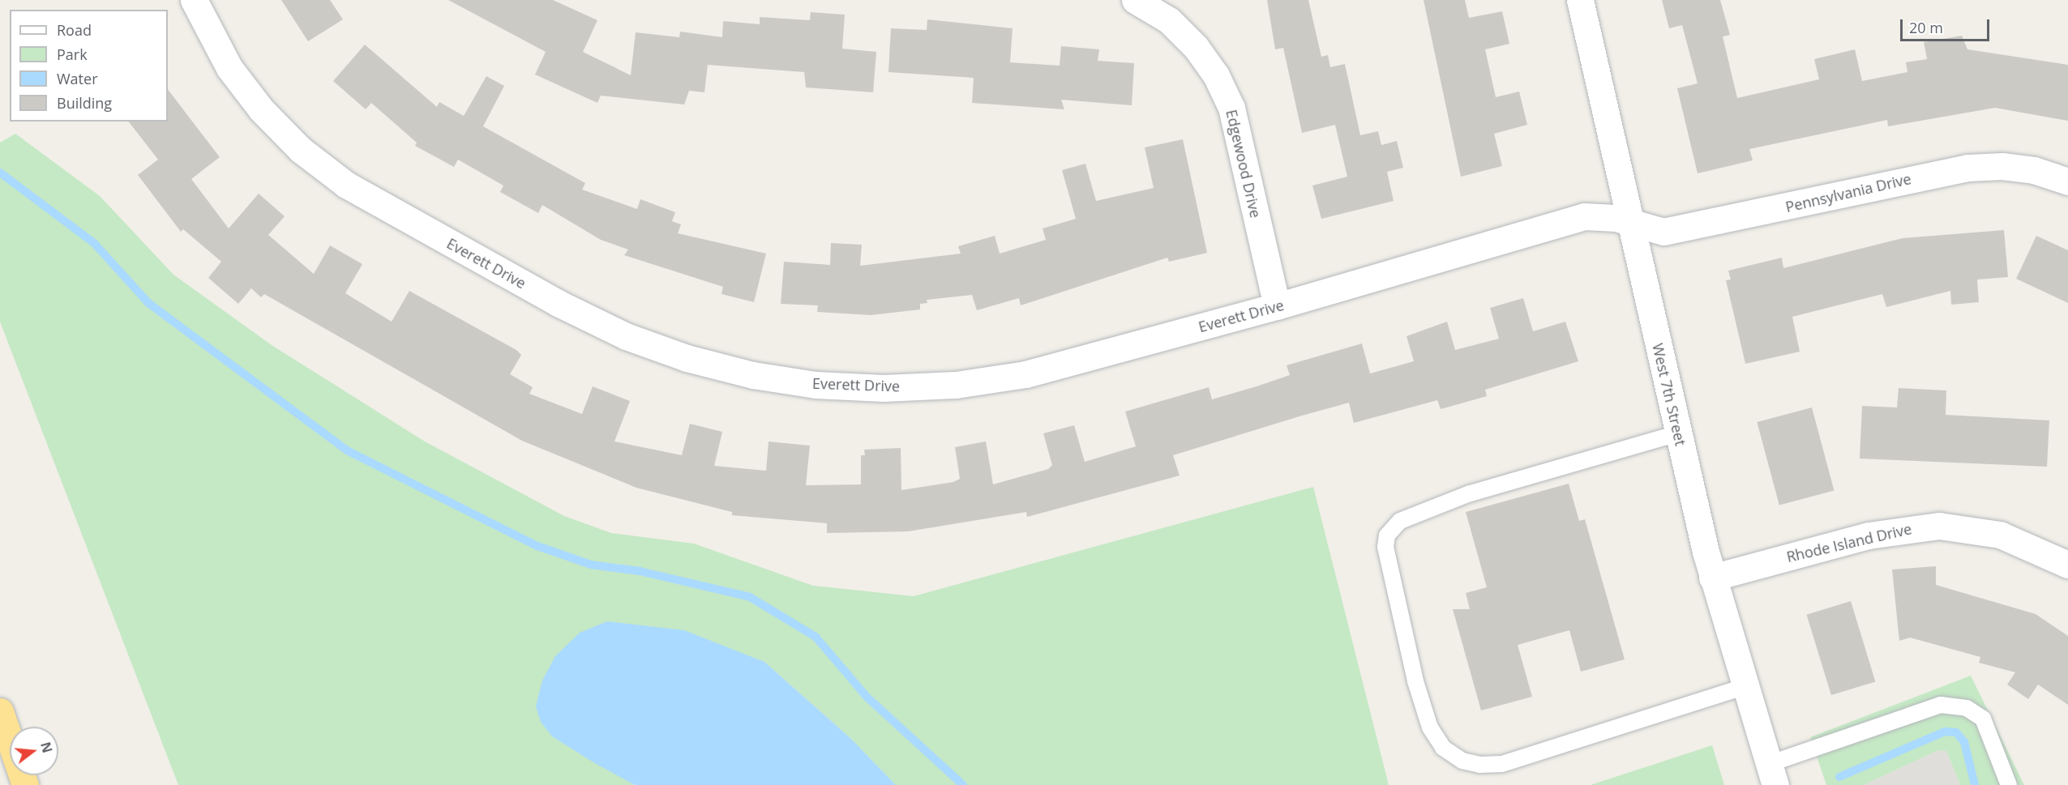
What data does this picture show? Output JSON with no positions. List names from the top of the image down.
{
  "streets": {
    "street": [
      "Edgewood Drive",
      "Pennsylvania Drive",
      "Everett Drive",
      "West 7th Street",
      "Rhode Island Drive"
    ]
  },
  "crossings": [
    ["Edgewood Drive", "Everett Drive"],
    ["Pennsylvania Drive", "Everett Drive"],
    ["Pennsylvania Drive", "West 7th Street"],
    ["Everett Drive", "West 7th Street"],
    ["West 7th Street", "Rhode Island Drive"]
  ],
  "legend": [
    "Road",
    "Park",
    "Water",
    "Building"
  ],
  "scale_bar": "20 m",
  "north": "right"
}
